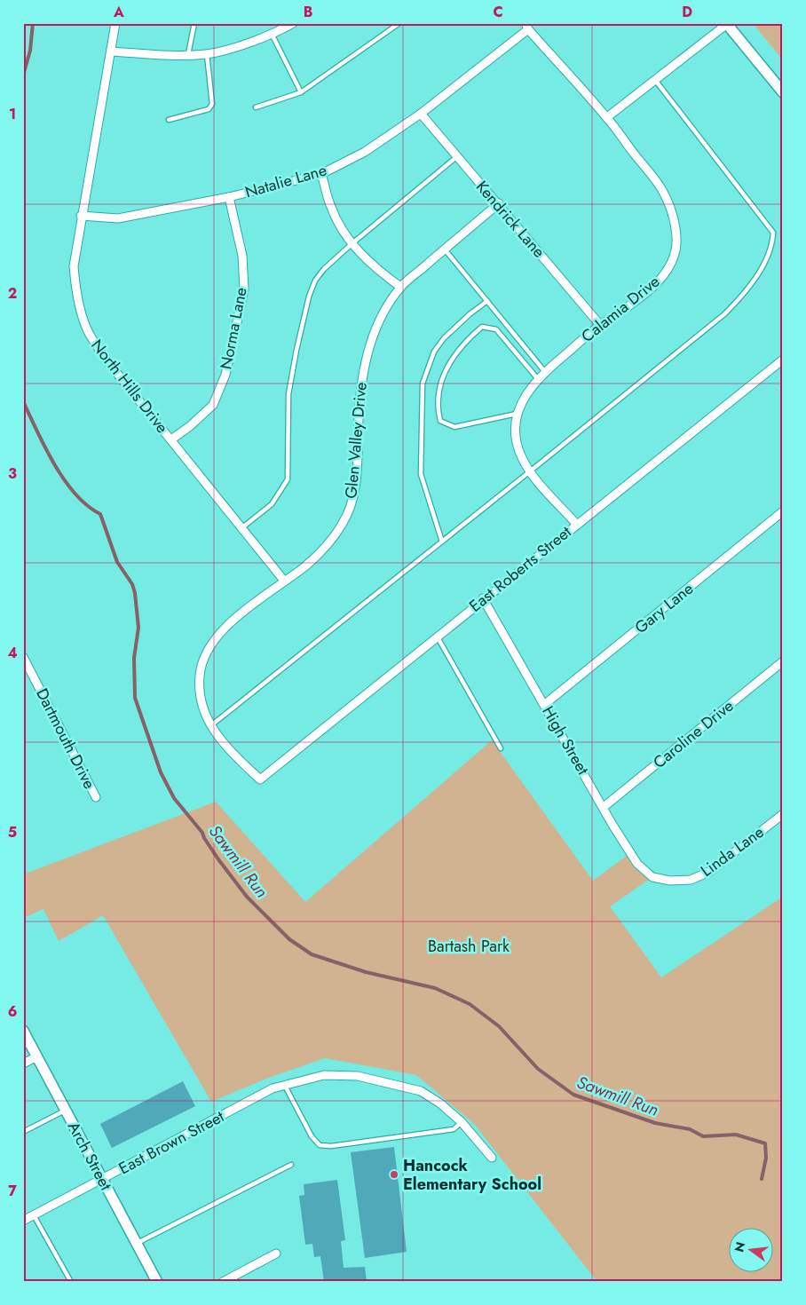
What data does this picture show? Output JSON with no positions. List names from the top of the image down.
{
  "streets": {
    "street": [
      "Natalie Lane",
      "Kendrick Lane",
      "Calamia Drive",
      "Norma Lane",
      "North Hills Drive",
      "Glen Valley Drive",
      "East Roberts Street",
      "Gary Lane",
      "Caroline Drive",
      "Dartmouth Drive",
      "High Street",
      "Linda Lane",
      "East Brown Street",
      "Arch Street"
    ]
  },
  "crossings": [
    ["Natalie Lane", "Kendrick Lane"],
    ["Natalie Lane", "Calamia Drive"],
    ["Natalie Lane", "Norma Lane"],
    ["Natalie Lane", "North Hills Drive"],
    ["Kendrick Lane", "Calamia Drive"],
    ["Kendrick Lane", "Glen Valley Drive"],
    ["Calamia Drive", "East Roberts Street"],
    ["Norma Lane", "North Hills Drive"],
    ["North Hills Drive", "Glen Valley Drive"],
    ["Glen Valley Drive", "East Roberts Street"],
    ["East Roberts Street", "High Street"],
    ["Gary Lane", "High Street"],
    ["Caroline Drive", "High Street"],
    ["High Street", "Linda Lane"],
    ["East Brown Street", "Arch Street"]
  ],
  "water": ["Sawmill Run"],
  "parks": ["Bartash Park"],
  "places": ["Hancock Elementary School"],
  "north": "left",
  "grid": {
    "columns": [
      "A",
      "B",
      "C",
      "D"
    ],
    "rows": [
      "1",
      "2",
      "3",
      "4",
      "5",
      "6",
      "7"
    ]
  }
}
